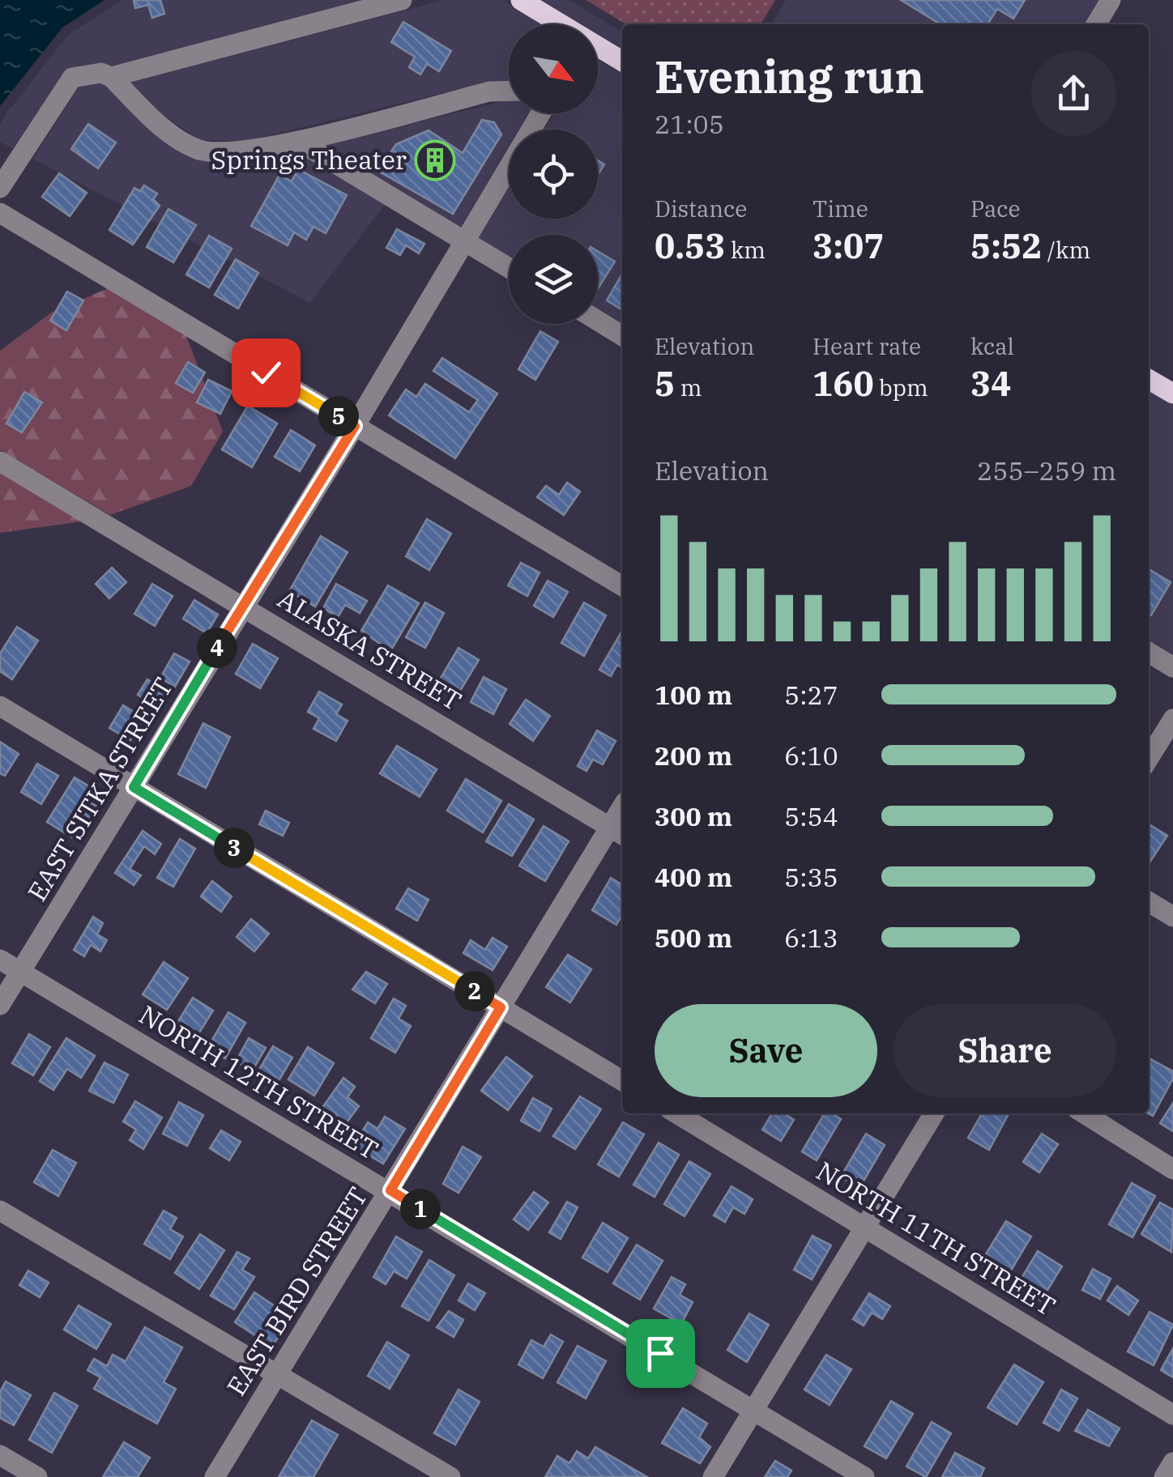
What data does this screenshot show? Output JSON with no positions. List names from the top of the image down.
{
  "streets": {
    "street": [
      "ALASKA STREET",
      "EAST SITKA STREET",
      "NORTH 12TH STREET",
      "NORTH 11TH STREET",
      "EAST BIRD STREET"
    ]
  },
  "crossings": [
    ["ALASKA STREET", "EAST SITKA STREET"],
    ["ALASKA STREET", "EAST BIRD STREET"],
    ["EAST SITKA STREET", "NORTH 12TH STREET"],
    ["NORTH 12TH STREET", "EAST BIRD STREET"]
  ],
  "places": {
    "building": ["Springs Theater"]
  },
  "north": "bottom right",
  "page": {
    "heading": ["Evening run", "21:05"],
    "stats": [
      ["Distance", "0.53 km"],
      ["Time", "3:07"],
      ["Pace", "5:52 /km"],
      ["Elevation", "5 m"],
      ["Heart rate", "160 bpm"],
      ["kcal", "34"]
    ],
    "pins": [
      "5",
      "4",
      "3",
      "2",
      "1"
    ],
    "chart": ["Elevation", "255–259 m"],
    "list": [
      {
        "name": "100 m",
        "note": "5:27"
      },
      {
        "name": "200 m",
        "note": "6:10"
      },
      {
        "name": "300 m",
        "note": "5:54"
      },
      {
        "name": "400 m",
        "note": "5:35"
      },
      {
        "name": "500 m",
        "note": "6:13"
      }
    ],
    "buttons": ["Save", "Share"]
  }
}
